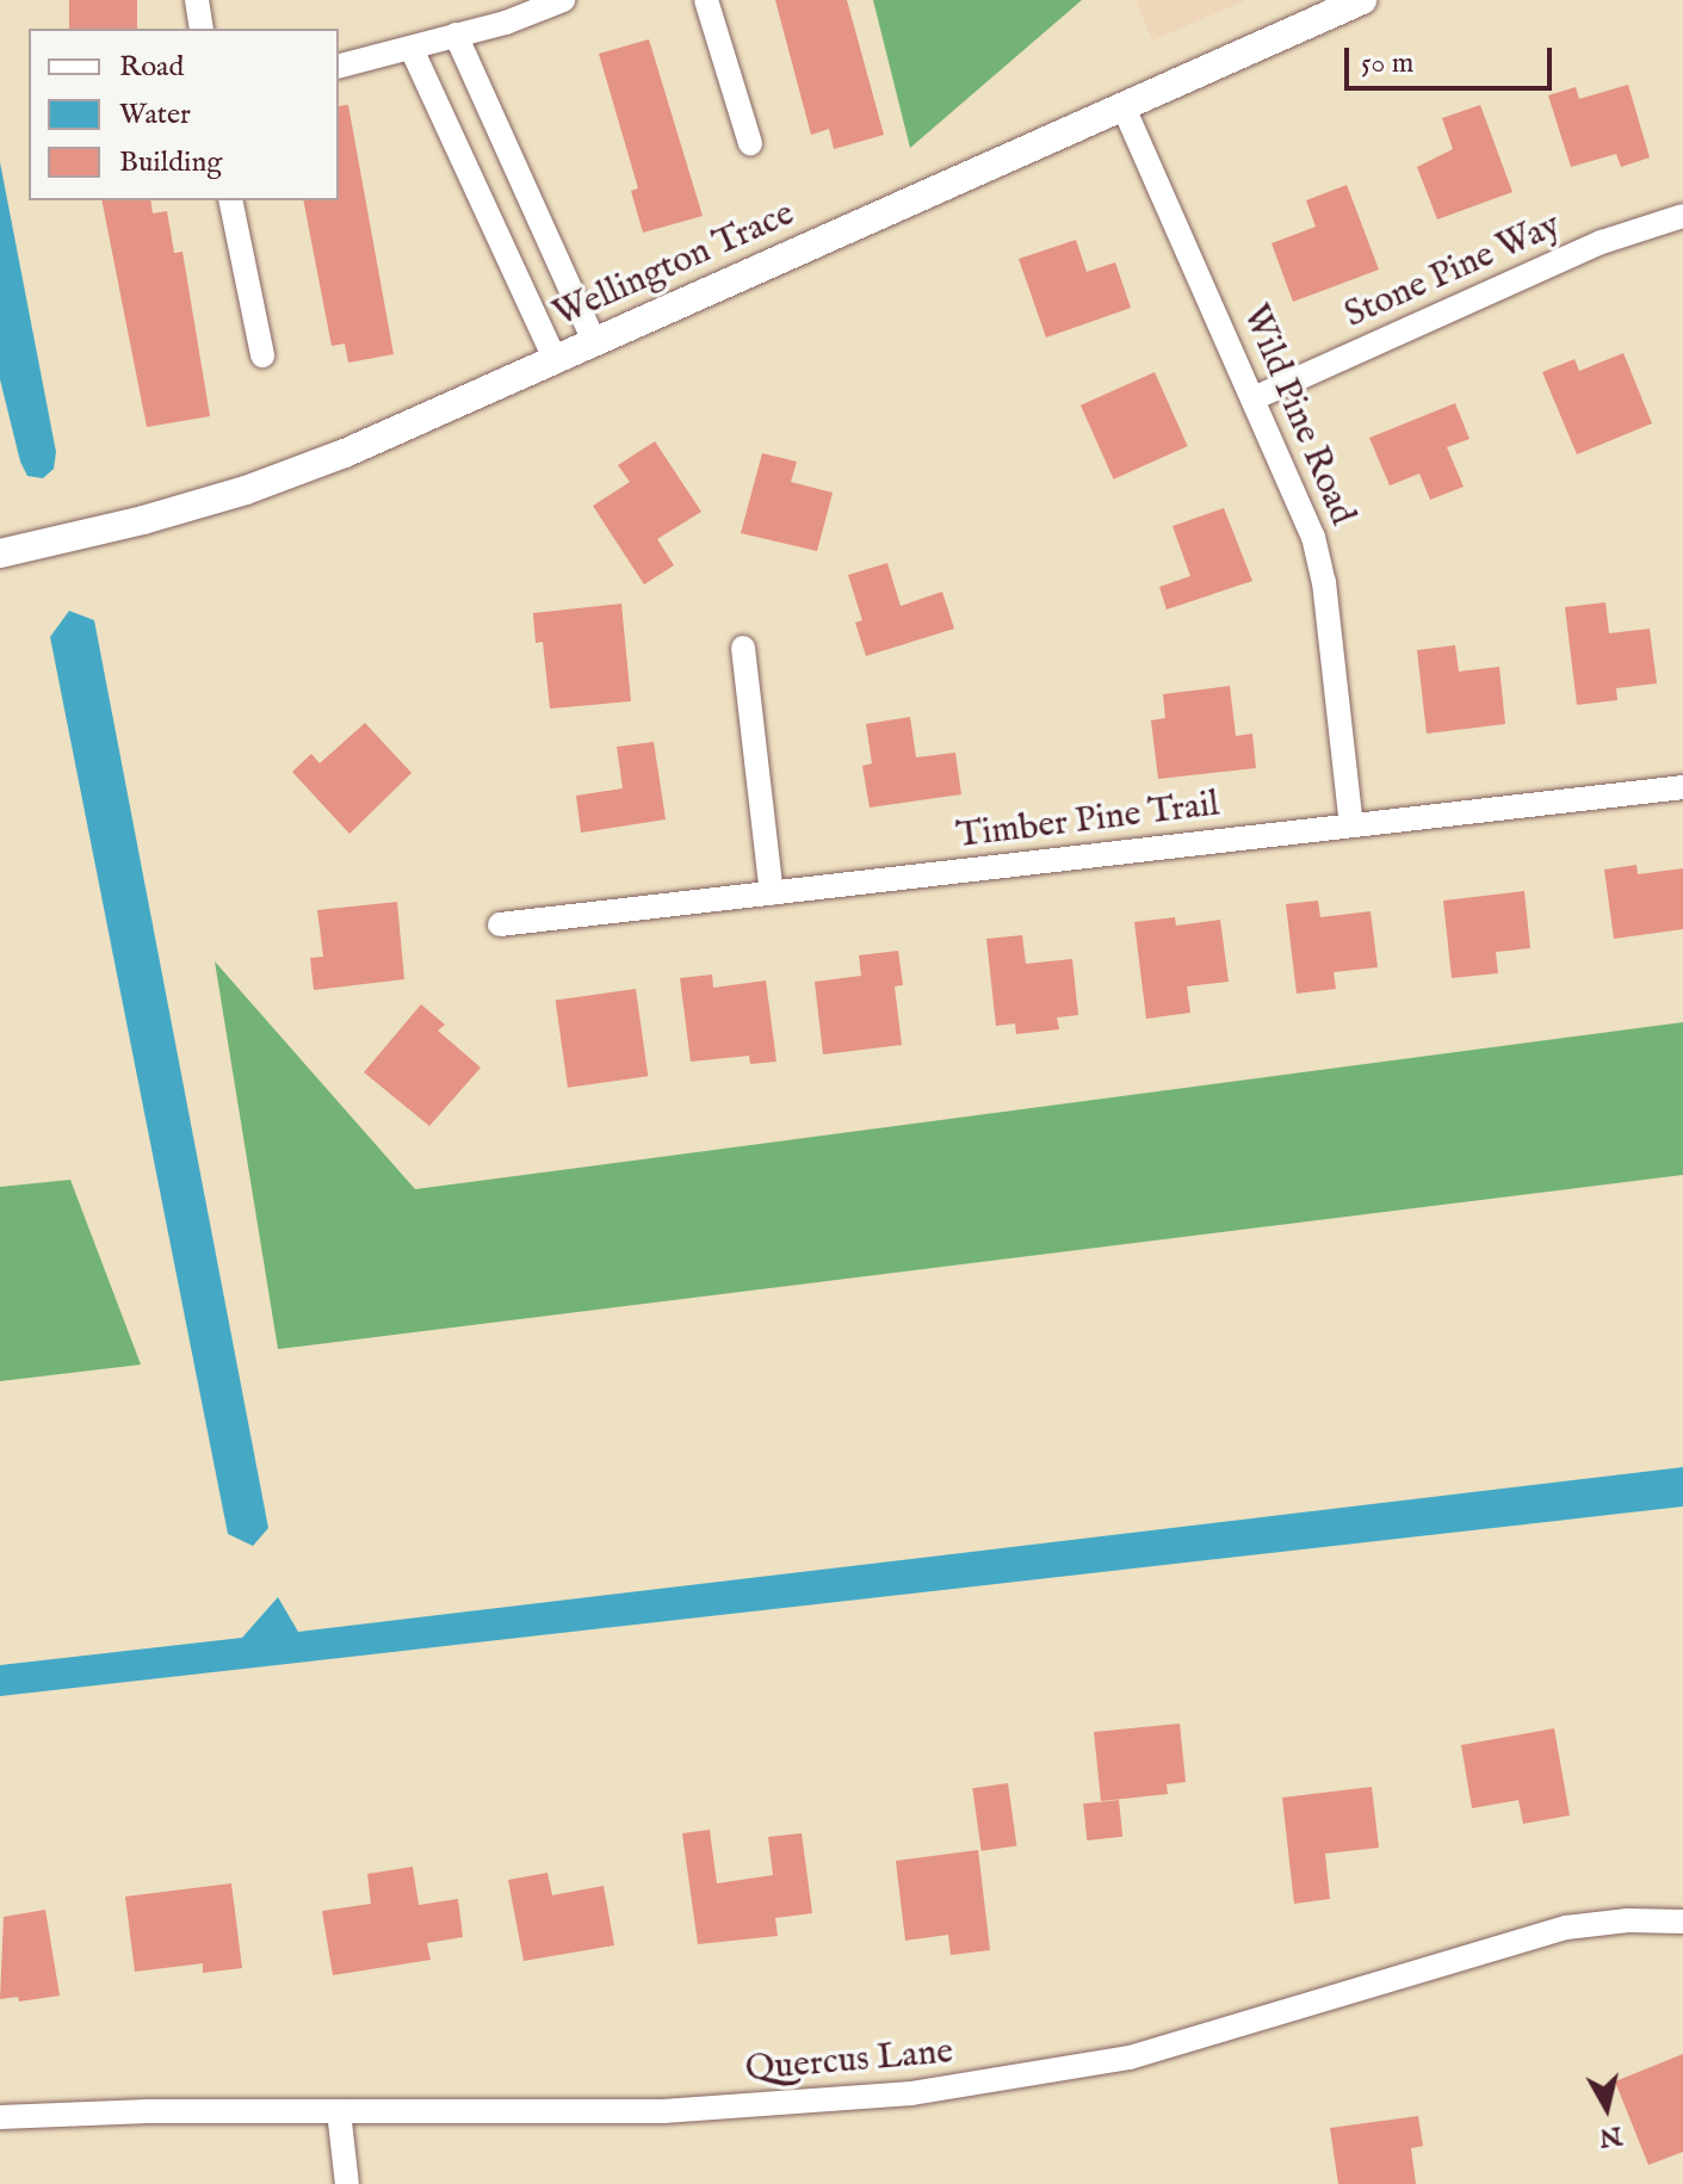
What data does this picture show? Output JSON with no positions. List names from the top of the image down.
{
  "streets": {
    "street": [
      "Wellington Trace",
      "Stone Pine Way",
      "Wild Pine Road",
      "Timber Pine Trail",
      "Quercus Lane"
    ]
  },
  "crossings": [
    ["Wellington Trace", "Wild Pine Road"],
    ["Stone Pine Way", "Wild Pine Road"],
    ["Wild Pine Road", "Timber Pine Trail"]
  ],
  "legend": ["Road", "Water", "Building"],
  "scale_bar": "50 m",
  "north": "bottom"
}
